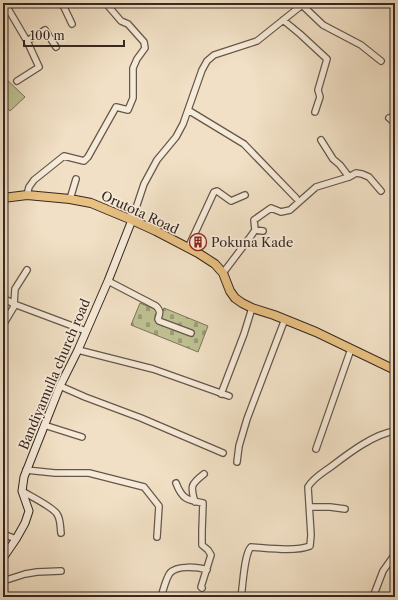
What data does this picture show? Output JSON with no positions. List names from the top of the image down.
{
  "streets": {
    "main road": ["Orutota Road"],
    "street": ["Bandiyamulla church road"]
  },
  "crossings": [
    ["Orutota Road", "Bandiyamulla church road"]
  ],
  "places": {
    "building": ["Pokuna Kade"]
  },
  "scale_bar": "100 m"
}
